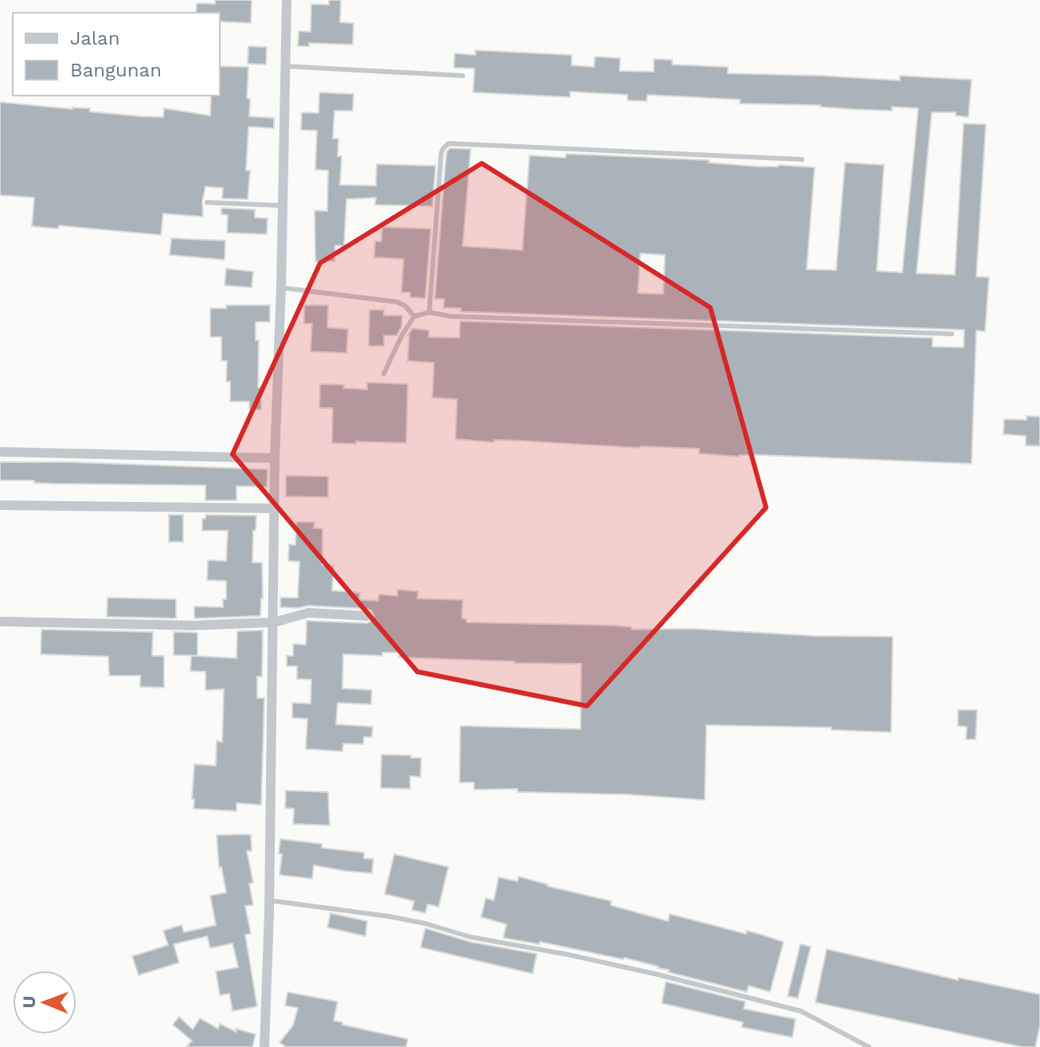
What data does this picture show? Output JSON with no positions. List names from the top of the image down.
{
  "legend": ["Jalan", "Bangunan"],
  "north": "left"
}
